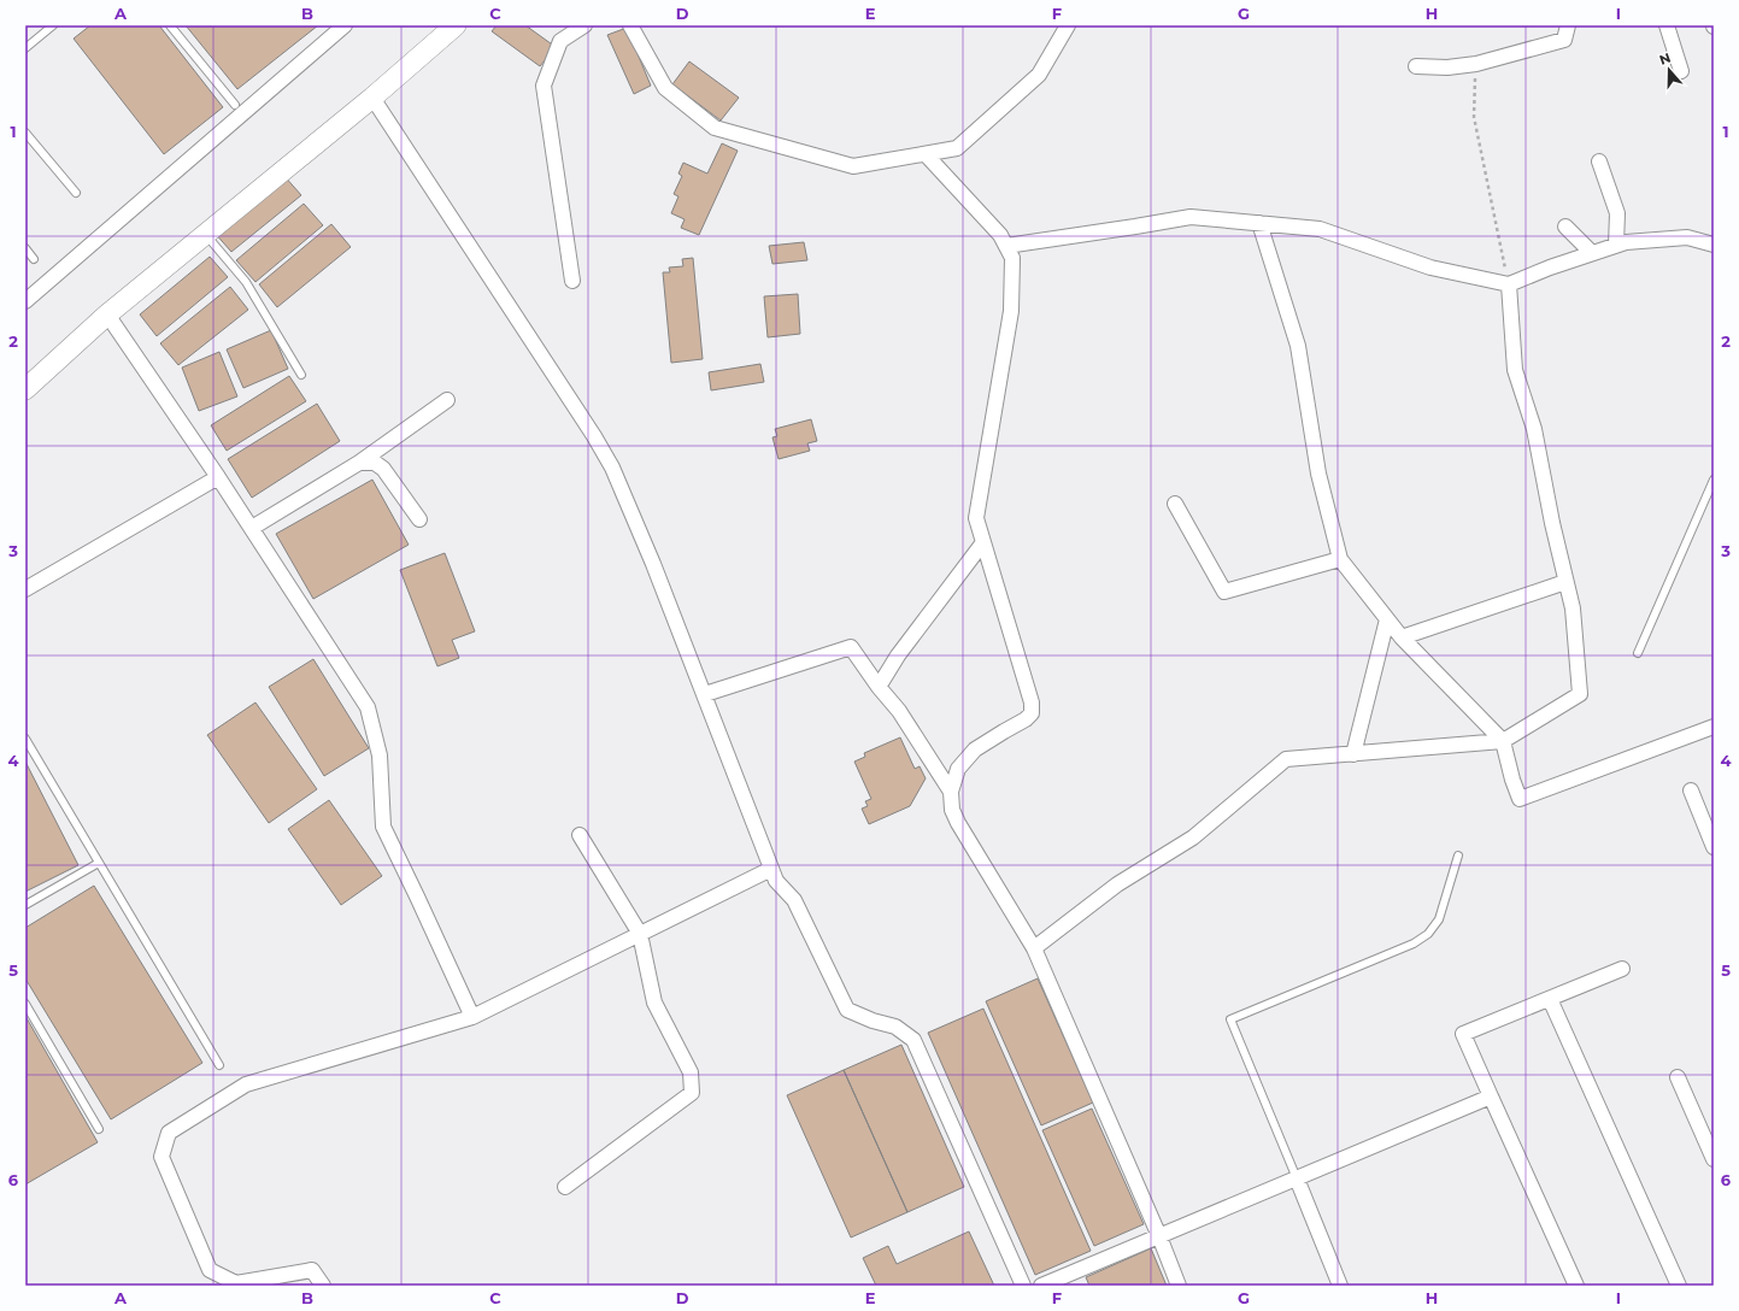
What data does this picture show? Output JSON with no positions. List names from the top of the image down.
{
  "north": "top",
  "grid": {
    "columns": [
      "A",
      "B",
      "C",
      "D",
      "E",
      "F",
      "G",
      "H",
      "I"
    ],
    "rows": [
      "1",
      "2",
      "3",
      "4",
      "5",
      "6"
    ]
  }
}
